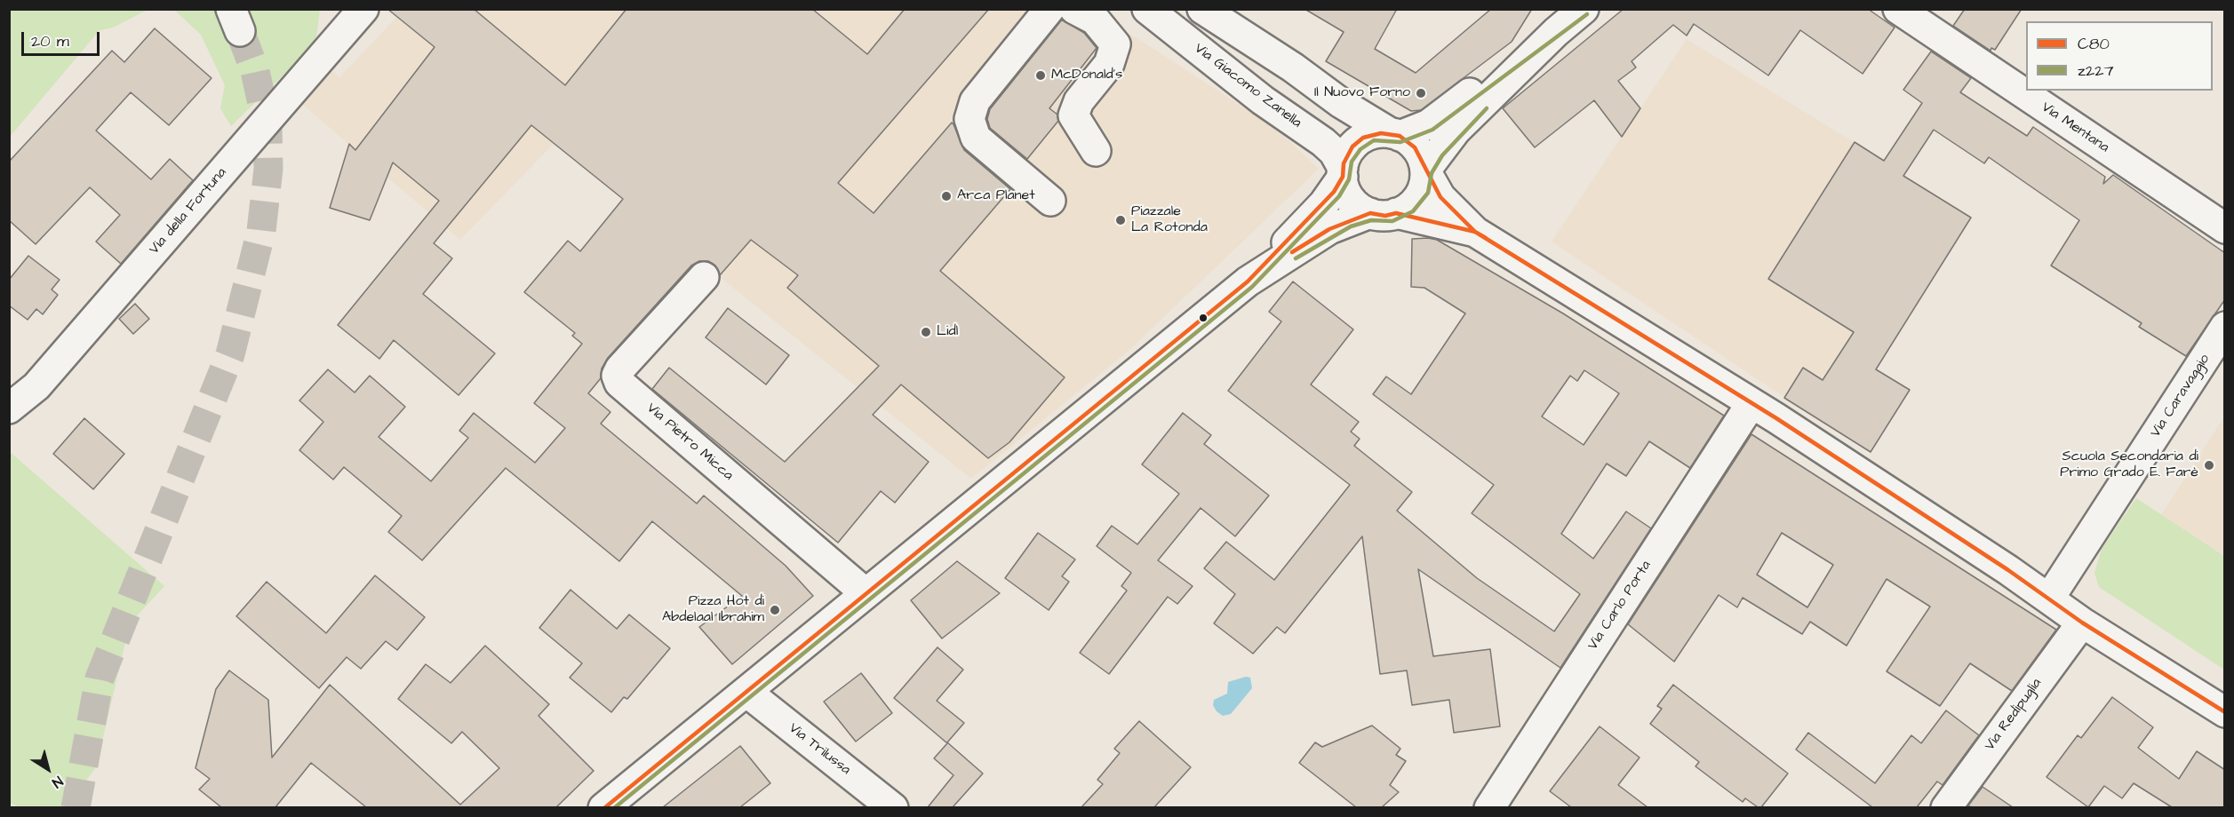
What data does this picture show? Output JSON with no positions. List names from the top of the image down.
{
  "streets": {
    "street": [
      "Via Giacomo Zanella",
      "Via Mentana",
      "Via della Fortuna",
      "Via Caravaggio",
      "Via Pietro Micca",
      "Via Carlo Porta",
      "Via Redipuglia",
      "Via Trilussa"
    ]
  },
  "places": [
    "McDonald's",
    "Il Nuovo Forno",
    "Arca Planet",
    "Piazzale La Rotonda",
    "Lidl",
    "Scuola Secondaria di Primo Grado E. Farè",
    "Pizza Hot di Abdelaal Ibrahim"
  ],
  "lines": ["transit line z227", "transit line C80"],
  "legend": ["C80", "z227"],
  "scale_bar": "20 m",
  "north": "bottom right"
}
